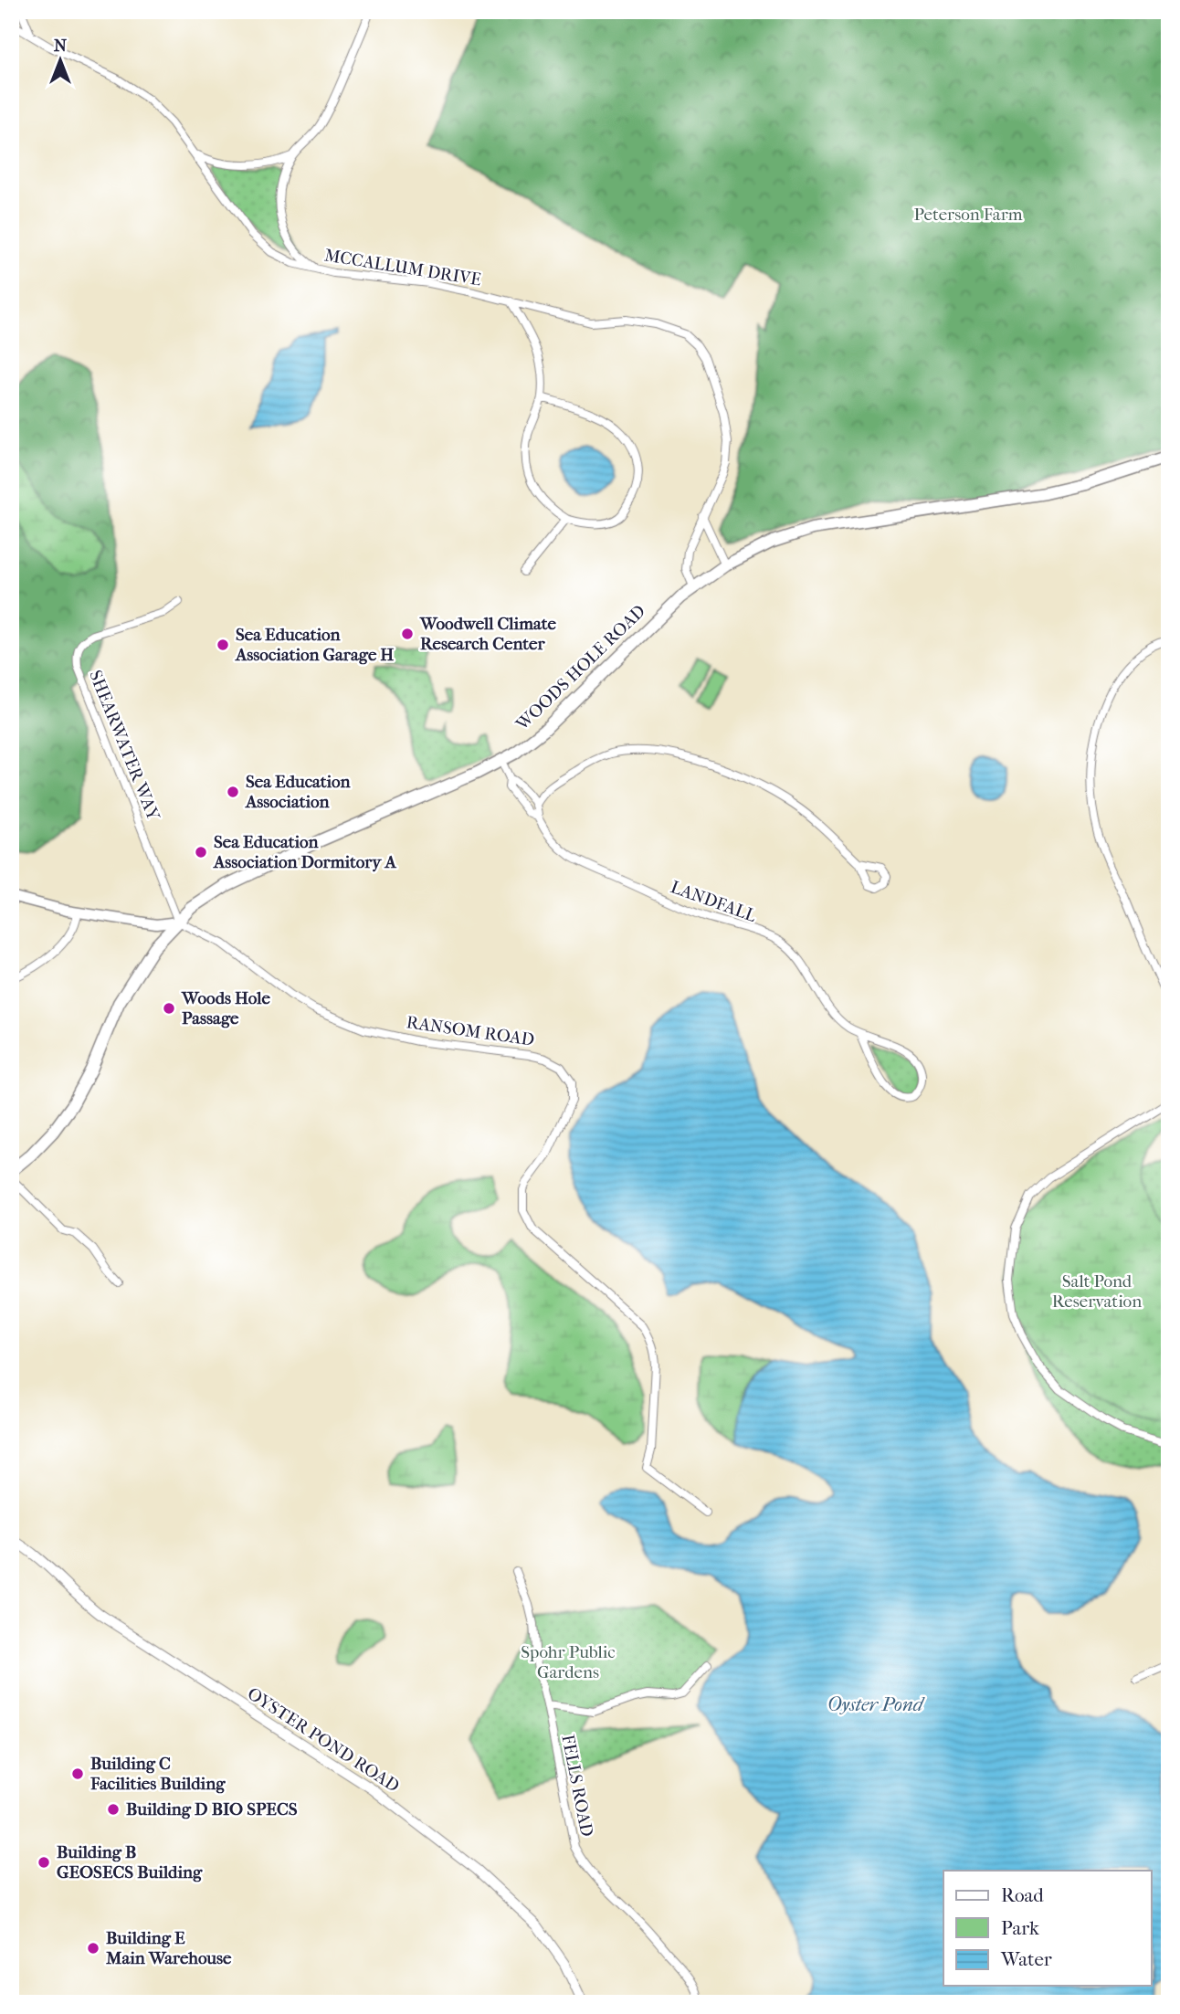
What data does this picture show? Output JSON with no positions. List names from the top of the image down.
{
  "streets": {
    "highway": ["WOODS HOLE ROAD"],
    "main road": ["RANSOM ROAD"],
    "street": [
      "MCCALLUM DRIVE",
      "SHEARWATER WAY",
      "LANDFALL",
      "OYSTER POND ROAD",
      "FELLS ROAD"
    ]
  },
  "crossings": [
    ["MCCALLUM DRIVE", "WOODS HOLE ROAD"],
    ["WOODS HOLE ROAD", "SHEARWATER WAY"],
    ["WOODS HOLE ROAD", "LANDFALL"],
    ["WOODS HOLE ROAD", "RANSOM ROAD"],
    ["SHEARWATER WAY", "RANSOM ROAD"]
  ],
  "water": ["Oyster Pond"],
  "parks": ["Peterson Farm", "Salt Pond Reservation", "Spohr Public Gardens"],
  "places": [
    "Woodwell Climate Research Center",
    "Sea Education Association Garage H",
    "Sea Education Association",
    "Sea Education Association Dormitory A",
    "Woods Hole Passage",
    "Building C Facilities Building",
    "Building D BIO SPECS",
    "Building B GEOSECS Building",
    "Building E Main Warehouse"
  ],
  "legend": ["Road", "Park", "Water"],
  "north": "top"
}
